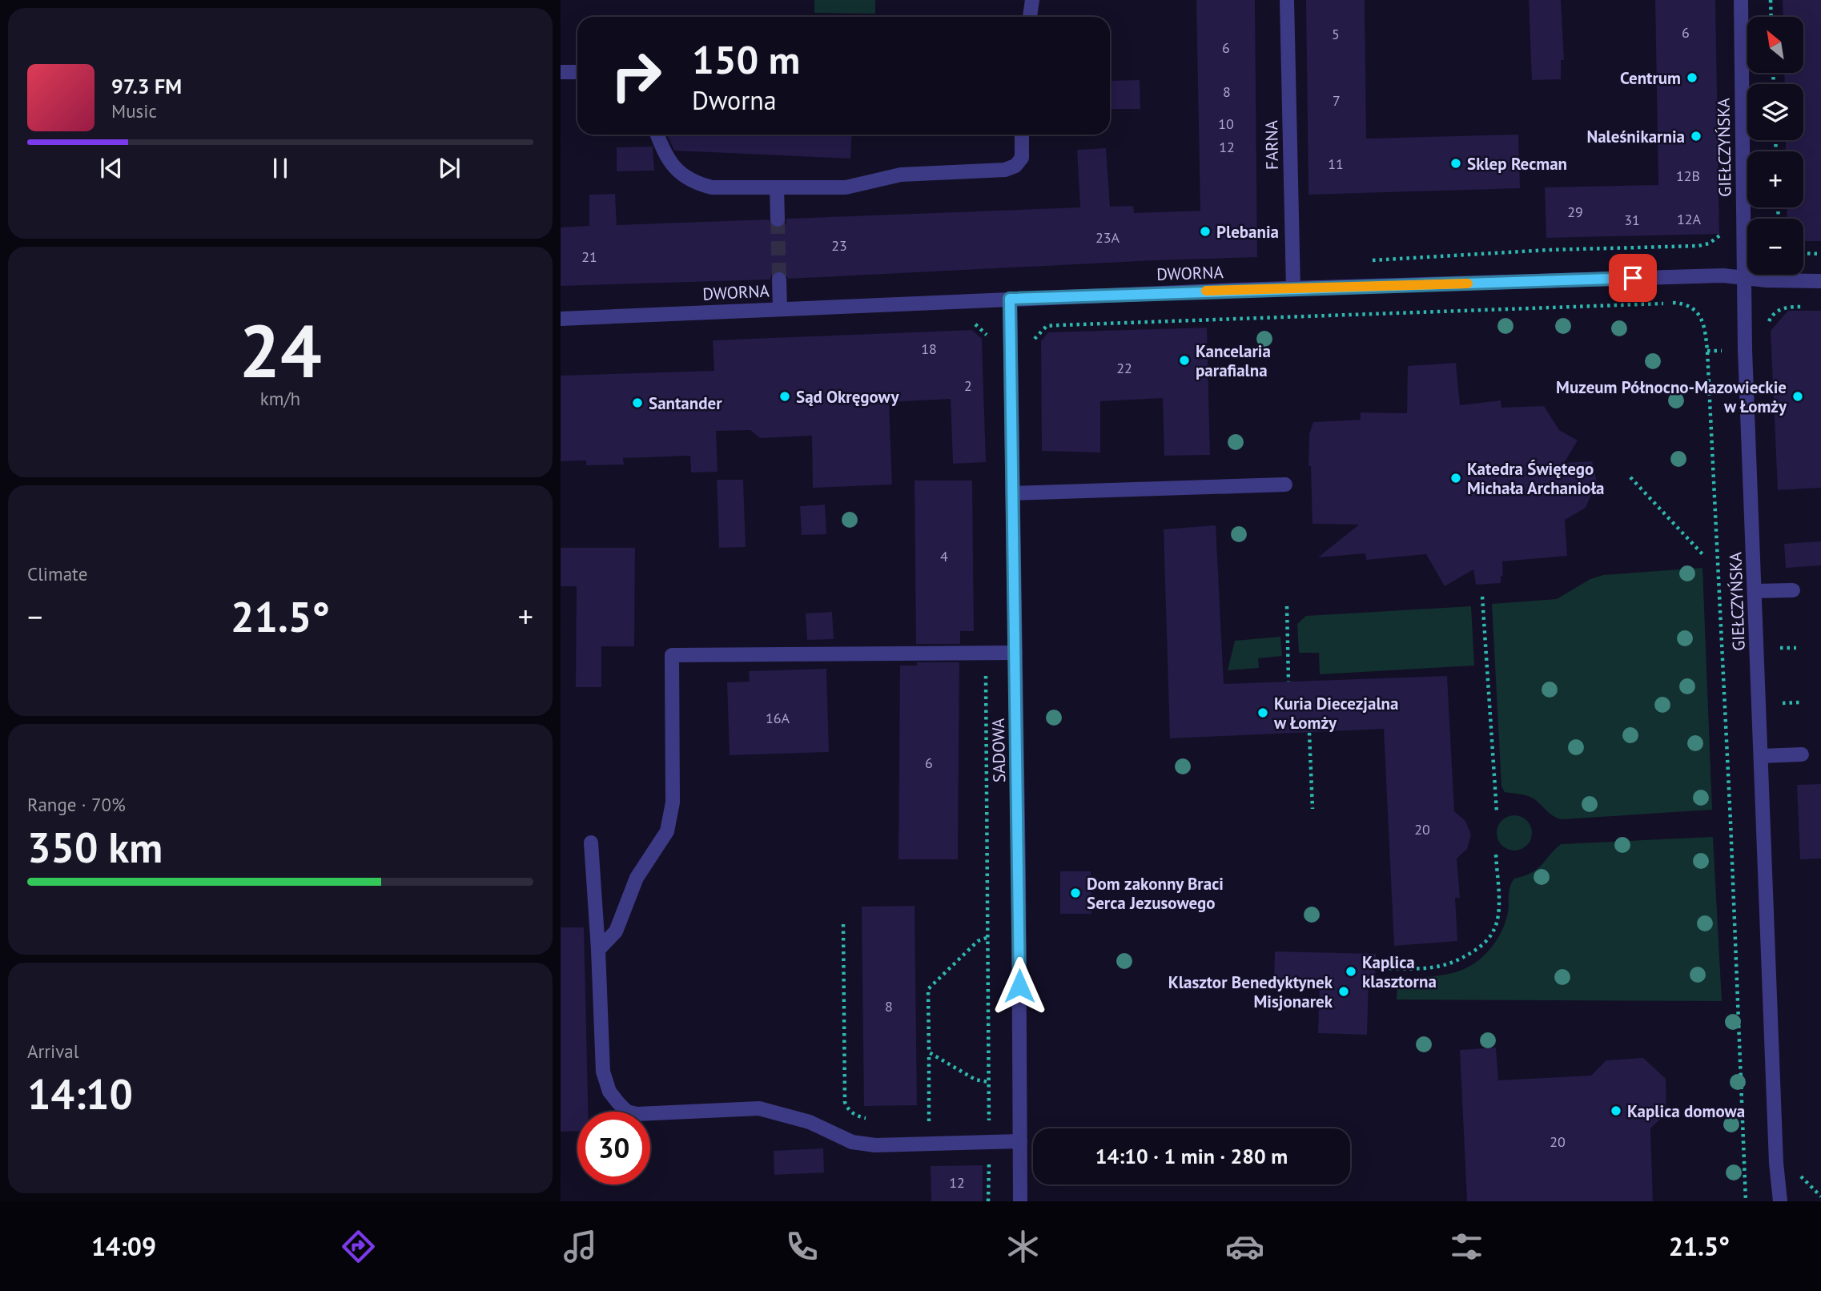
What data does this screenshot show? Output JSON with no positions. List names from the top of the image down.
{
  "streets": {
    "street": [
      "FARNA",
      "GIEŁCZYŃSKA",
      "DWORNA",
      "SADOWA"
    ]
  },
  "crossings": [
    ["FARNA", "DWORNA"],
    ["GIEŁCZYŃSKA", "DWORNA"],
    ["DWORNA", "SADOWA"]
  ],
  "places": [
    "Centrum",
    "Naleśnikarnia",
    "Sklep Recman",
    "Plebania",
    "Kancelaria parafialna",
    "Sąd Okręgowy",
    "Muzeum Północno-Mazowieckie w Łomży",
    "Santander",
    "Katedra Świętego Michała Archanioła",
    "Kuria Diecezjalna w Łomży",
    "Dom zakonny Braci Serca Jezusowego",
    "Kaplica klasztorna",
    "Klasztor Benedyktynek Misjonarek",
    "Kaplica domowa"
  ],
  "house_numbers": [
    "6",
    "5",
    "6",
    "8",
    "7",
    "10",
    "12",
    "11",
    "12B",
    "29",
    "12A",
    "31",
    "23A",
    "23",
    "21",
    "18",
    "22",
    "2",
    "4",
    "16A",
    "6",
    "20",
    "8",
    "20",
    "12"
  ],
  "north": "top left",
  "page": {
    "map_buttons": ["+", "−"],
    "turn": ["150 m", "Dworna"],
    "song": ["97.3 FM", "Music"],
    "tile": [
      ["24", "km/h"],
      "Climate",
      ["Range · 70%", "350 km"],
      ["Arrival", "14:10"]
    ],
    "heat": ["−", "21.5°", "+"],
    "limit": "30",
    "trip": "14:10 · 1 min · 280 m",
    "tabs": ["14:09", "21.5°"]
  }
}
